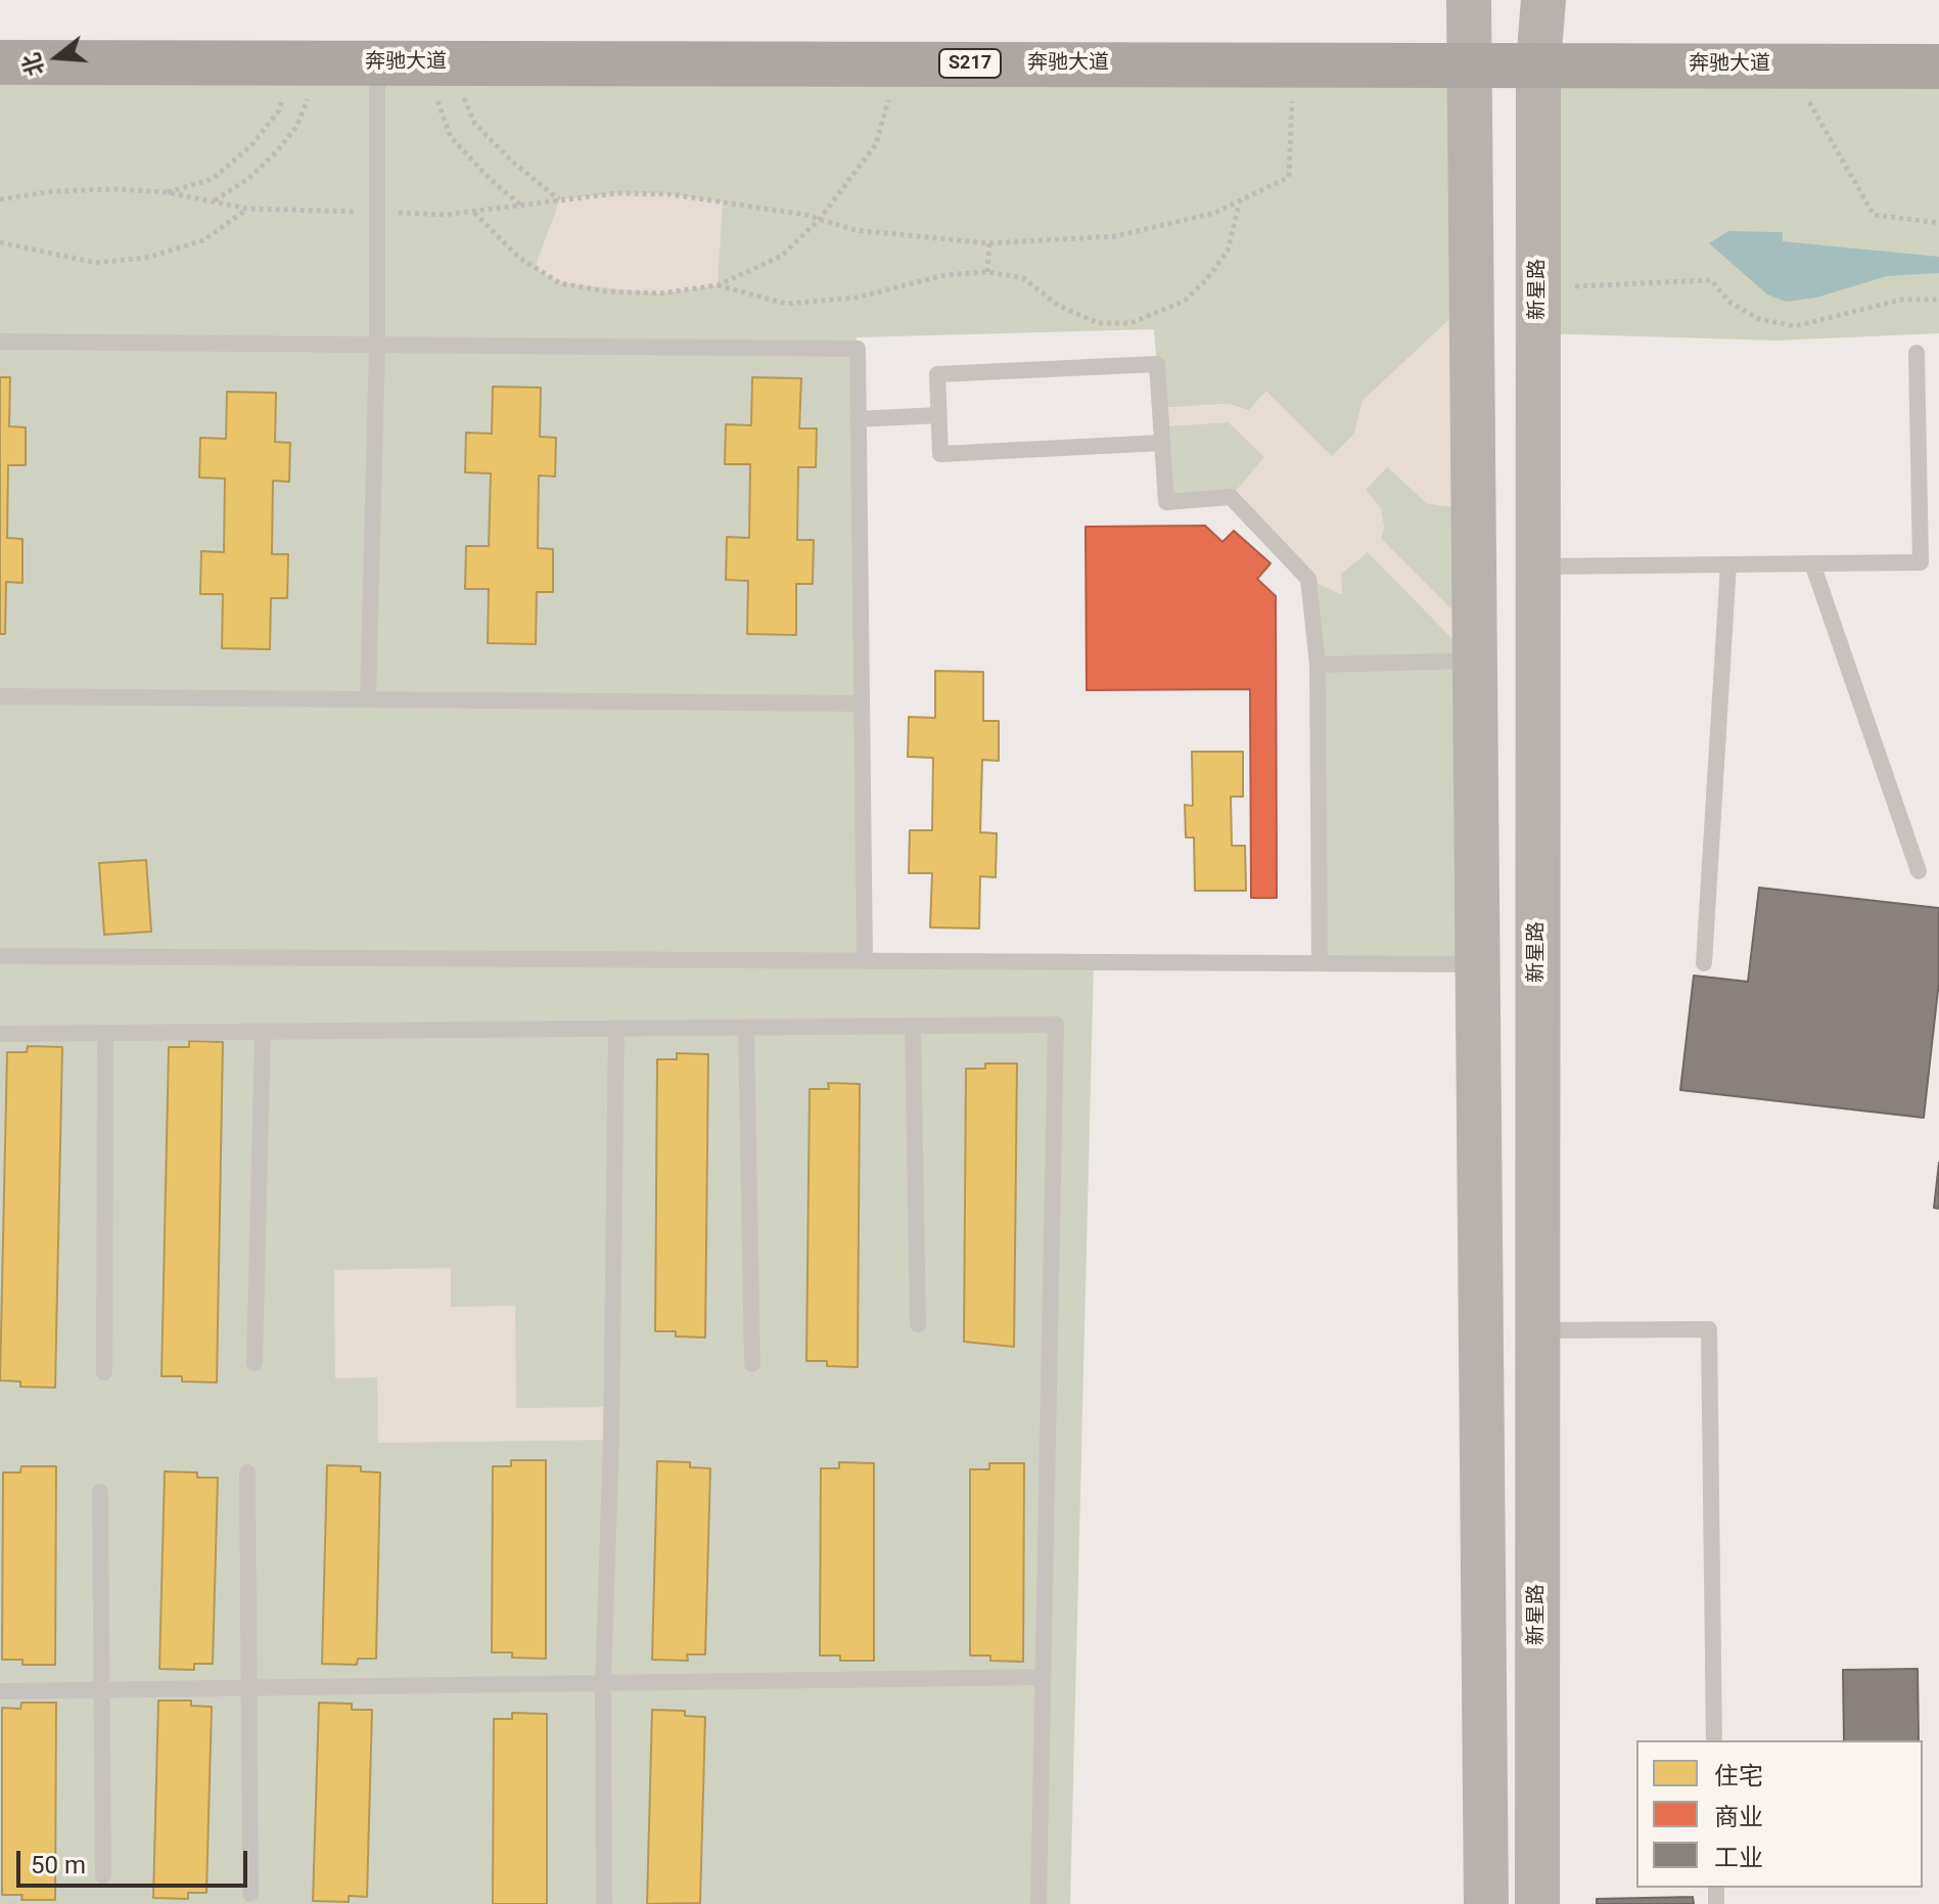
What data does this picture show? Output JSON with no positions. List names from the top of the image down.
{
  "streets": {
    "main road": ["奔驰大道", "S217", "新星路"]
  },
  "crossings": [
    ["奔驰大道", "新星路"]
  ],
  "legend": ["住宅", "商业", "工业"],
  "scale_bar": "50 m",
  "north": "left"
}
